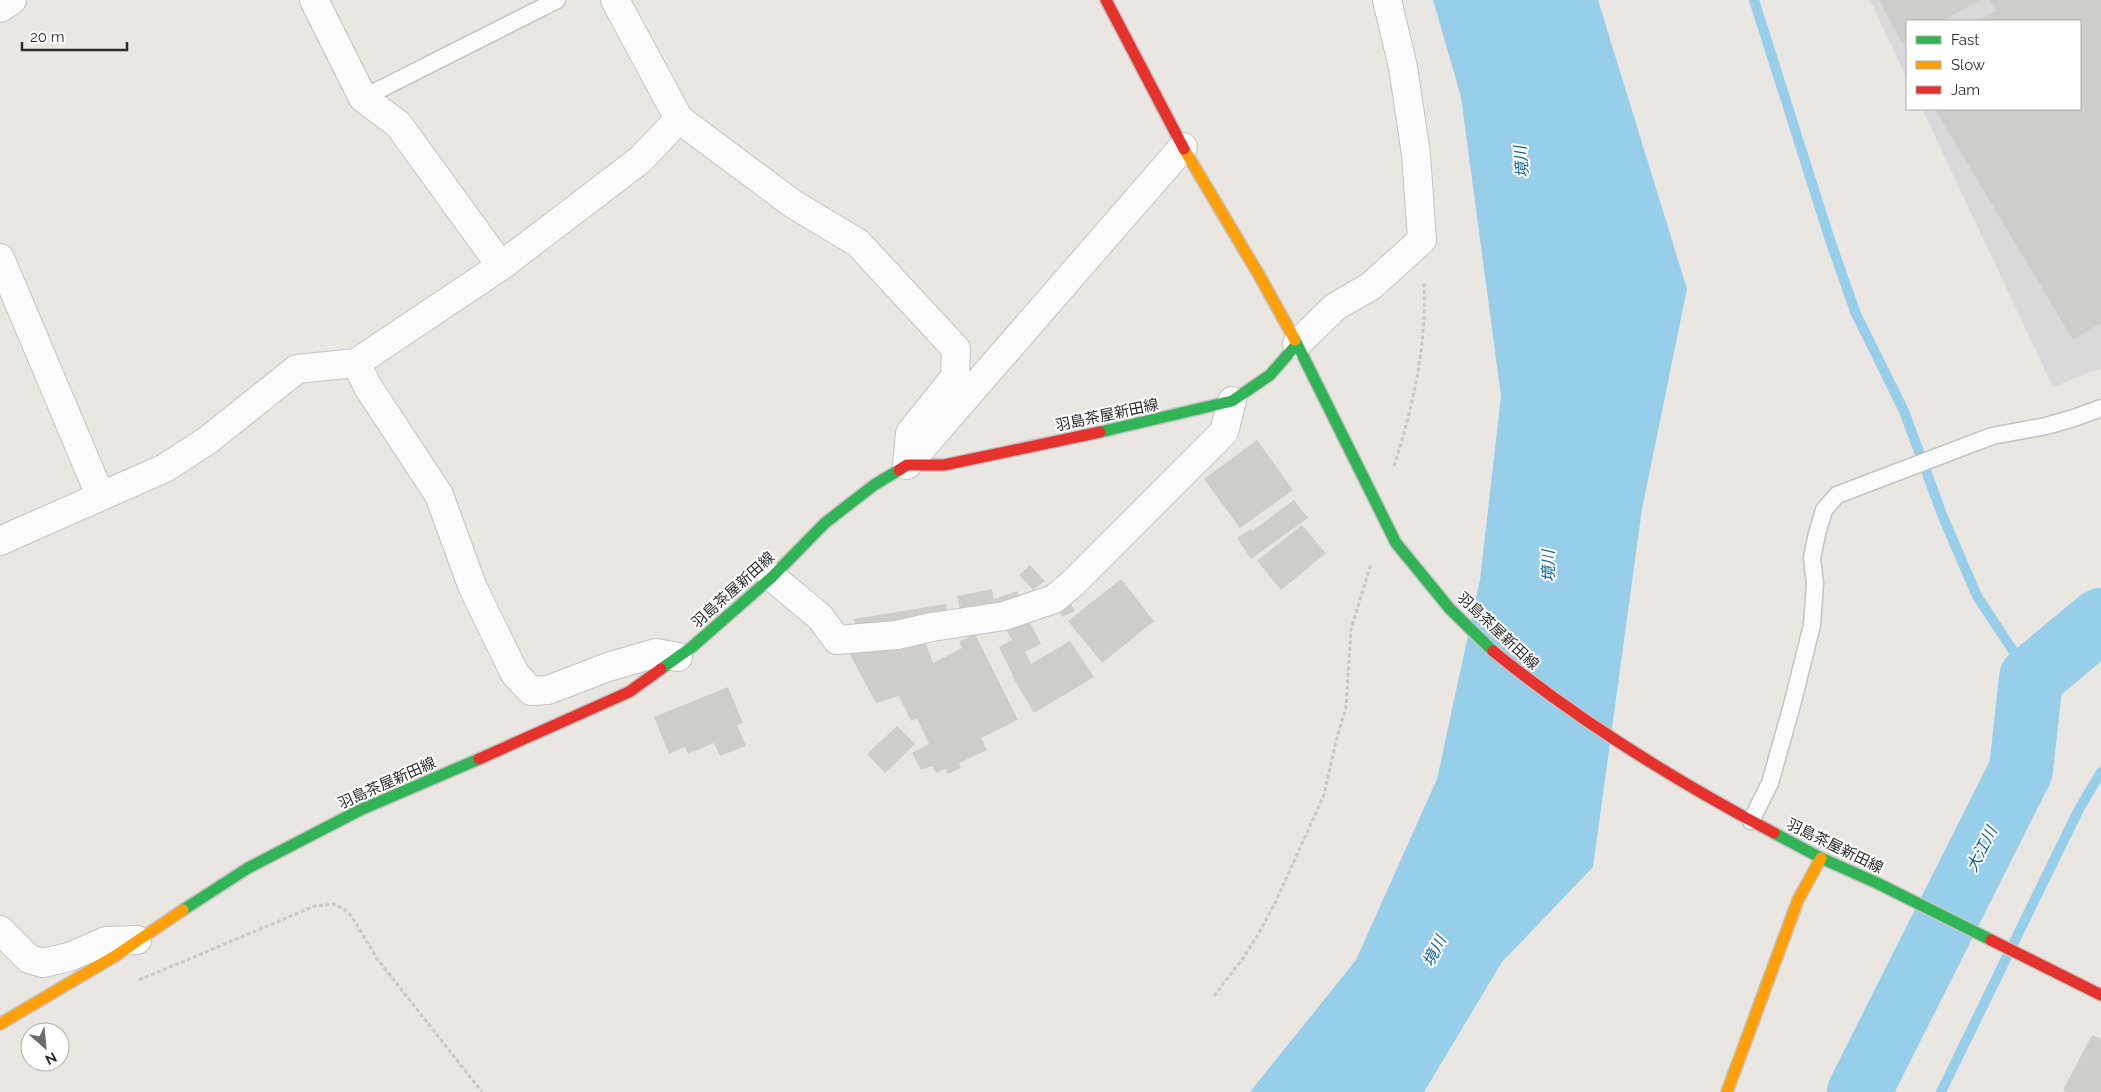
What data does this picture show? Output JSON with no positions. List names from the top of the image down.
{
  "streets": {
    "main road": ["羽島茶屋新田線"]
  },
  "water": ["境川", "大江川"],
  "legend": ["Fast", "Slow", "Jam"],
  "scale_bar": "20 m",
  "north": "bottom right"
}
